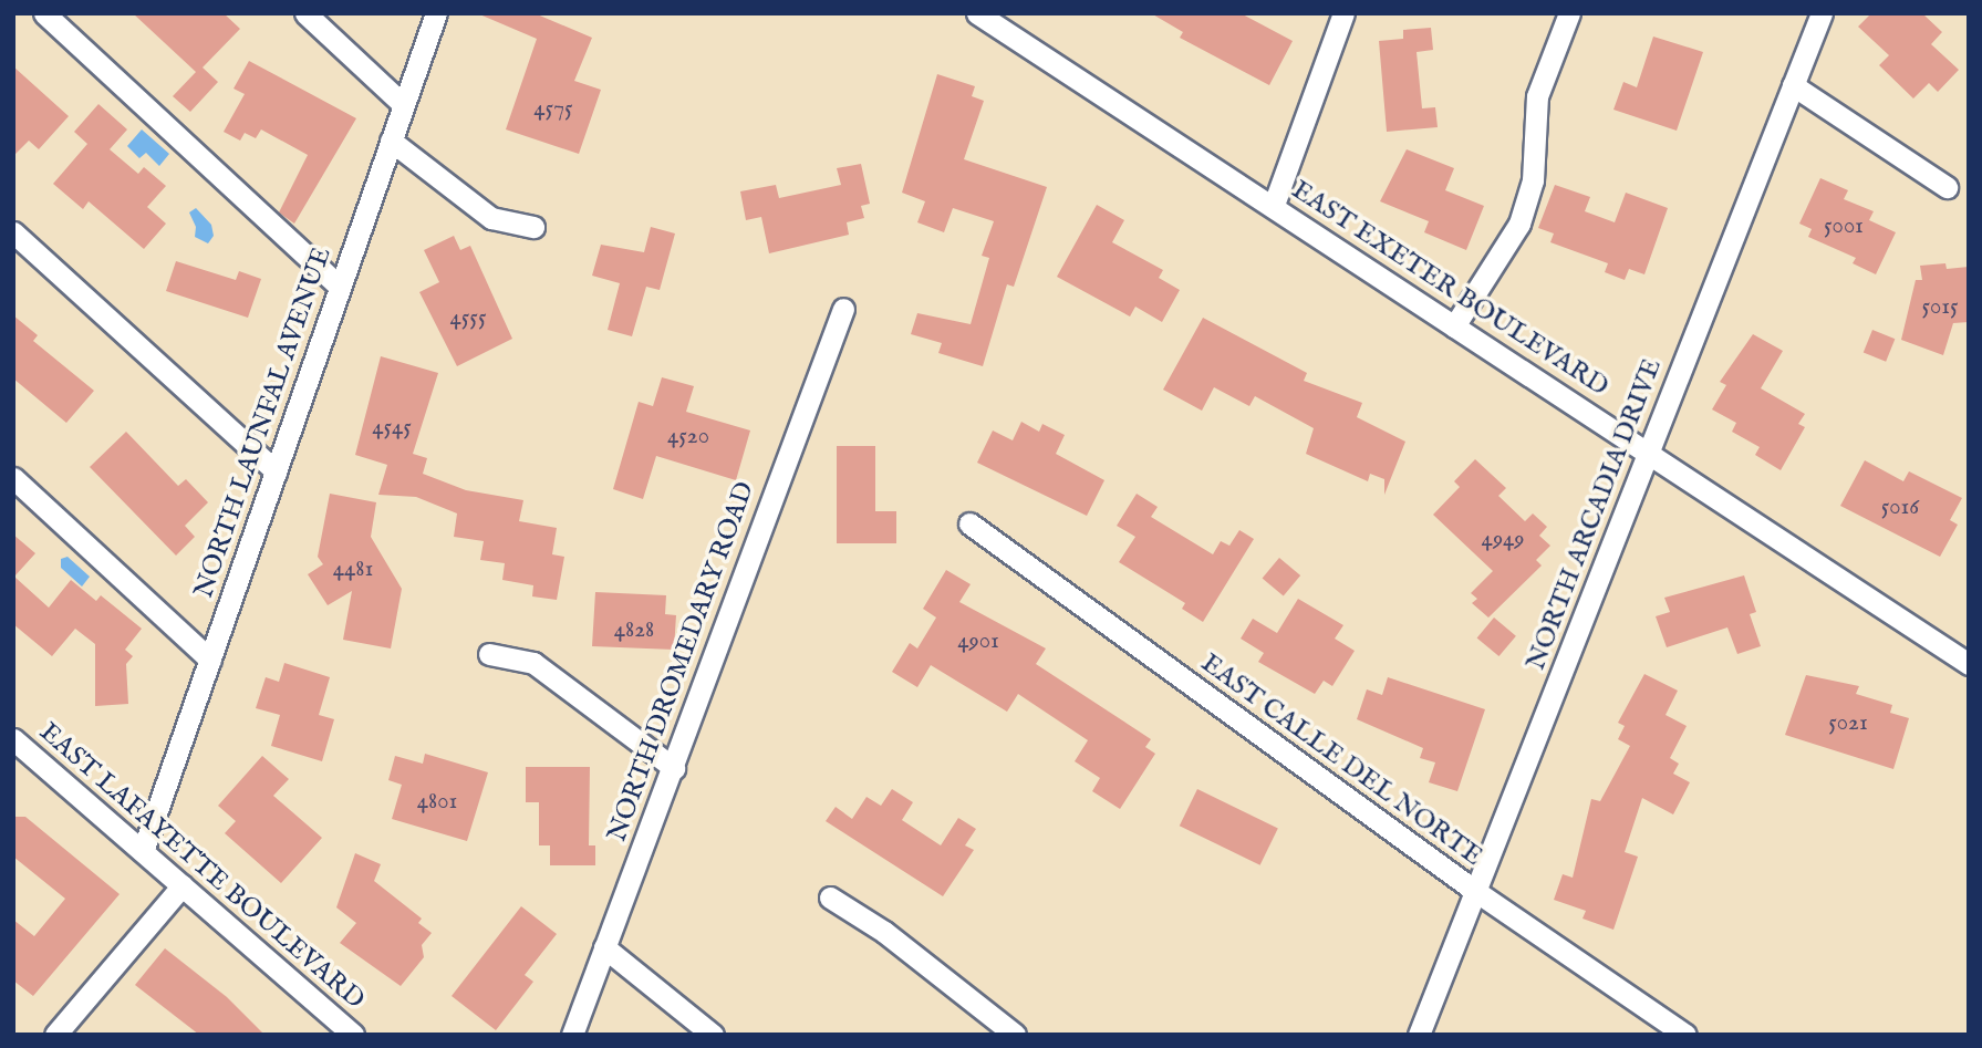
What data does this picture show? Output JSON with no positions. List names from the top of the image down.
{
  "streets": {
    "street": [
      "EAST EXETER BOULEVARD",
      "NORTH LAUNFAL AVENUE",
      "NORTH ARCADIA DRIVE",
      "NORTH DROMEDARY ROAD",
      "EAST CALLE DEL NORTE",
      "EAST LAFAYETTE BOULEVARD"
    ]
  },
  "crossings": [
    ["EAST EXETER BOULEVARD", "NORTH ARCADIA DRIVE"],
    ["NORTH LAUNFAL AVENUE", "EAST LAFAYETTE BOULEVARD"],
    ["NORTH ARCADIA DRIVE", "EAST CALLE DEL NORTE"]
  ],
  "house_numbers": [
    "4575",
    "5001",
    "5015",
    "4555",
    "4545",
    "4520",
    "5016",
    "4949",
    "4481",
    "4828",
    "4901",
    "5021",
    "4801"
  ]
}
